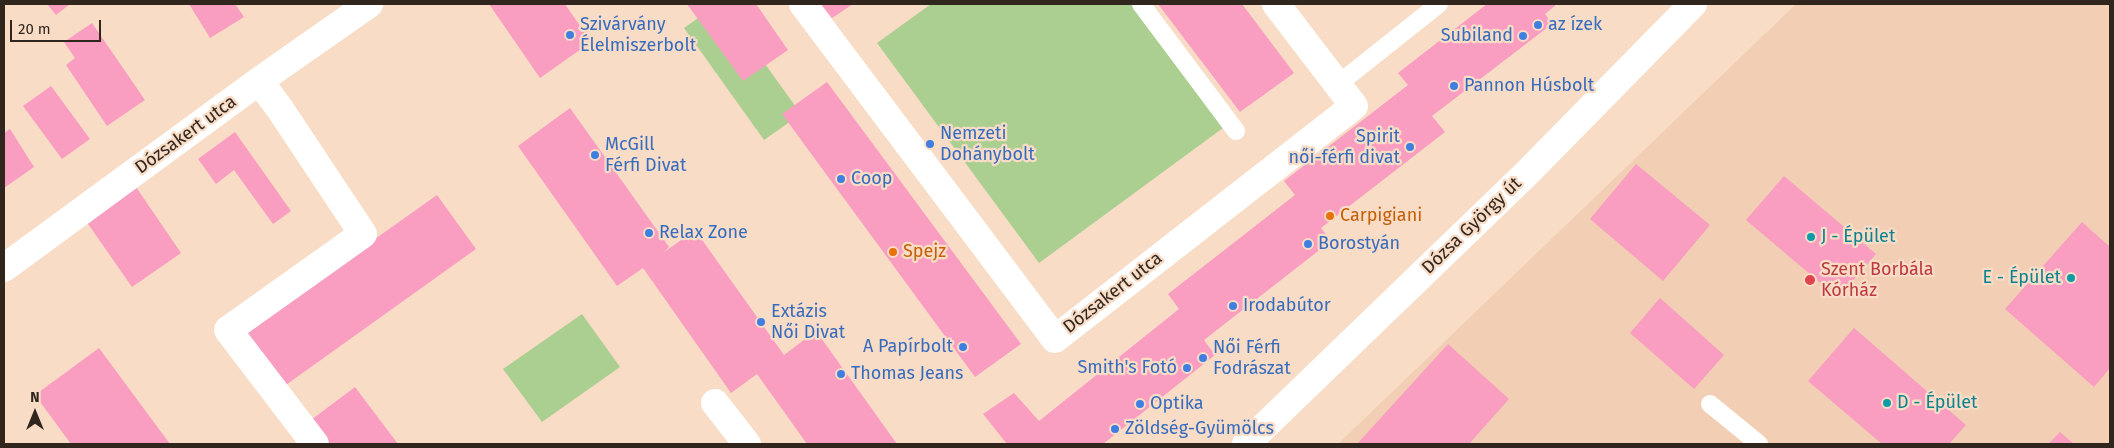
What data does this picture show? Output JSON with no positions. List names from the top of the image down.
{
  "streets": {
    "street": ["Dózsakert utca", "Dózsa György út"]
  },
  "places": [
    "az ízek",
    "Szivárvány Élelmiszerbolt",
    "Subiland",
    "Pannon Húsbolt",
    "Nemzeti Dohánybolt",
    "Spirit női-férfi divat",
    "McGill Férfi Divat",
    "Coop",
    "Carpigiani",
    "Relax Zone",
    "J - Épület",
    "Borostyán",
    "Spejz",
    "E - Épület",
    "Szent Borbála Kórház",
    "Irodabútor",
    "Extázis Női Divat",
    "A Papírbolt",
    "Női Férfi Fodrászat",
    "Smith's Fotó",
    "Thomas Jeans",
    "D - Épület",
    "Optika",
    "Zöldség-Gyümölcs"
  ],
  "scale_bar": "20 m",
  "north": "top"
}
